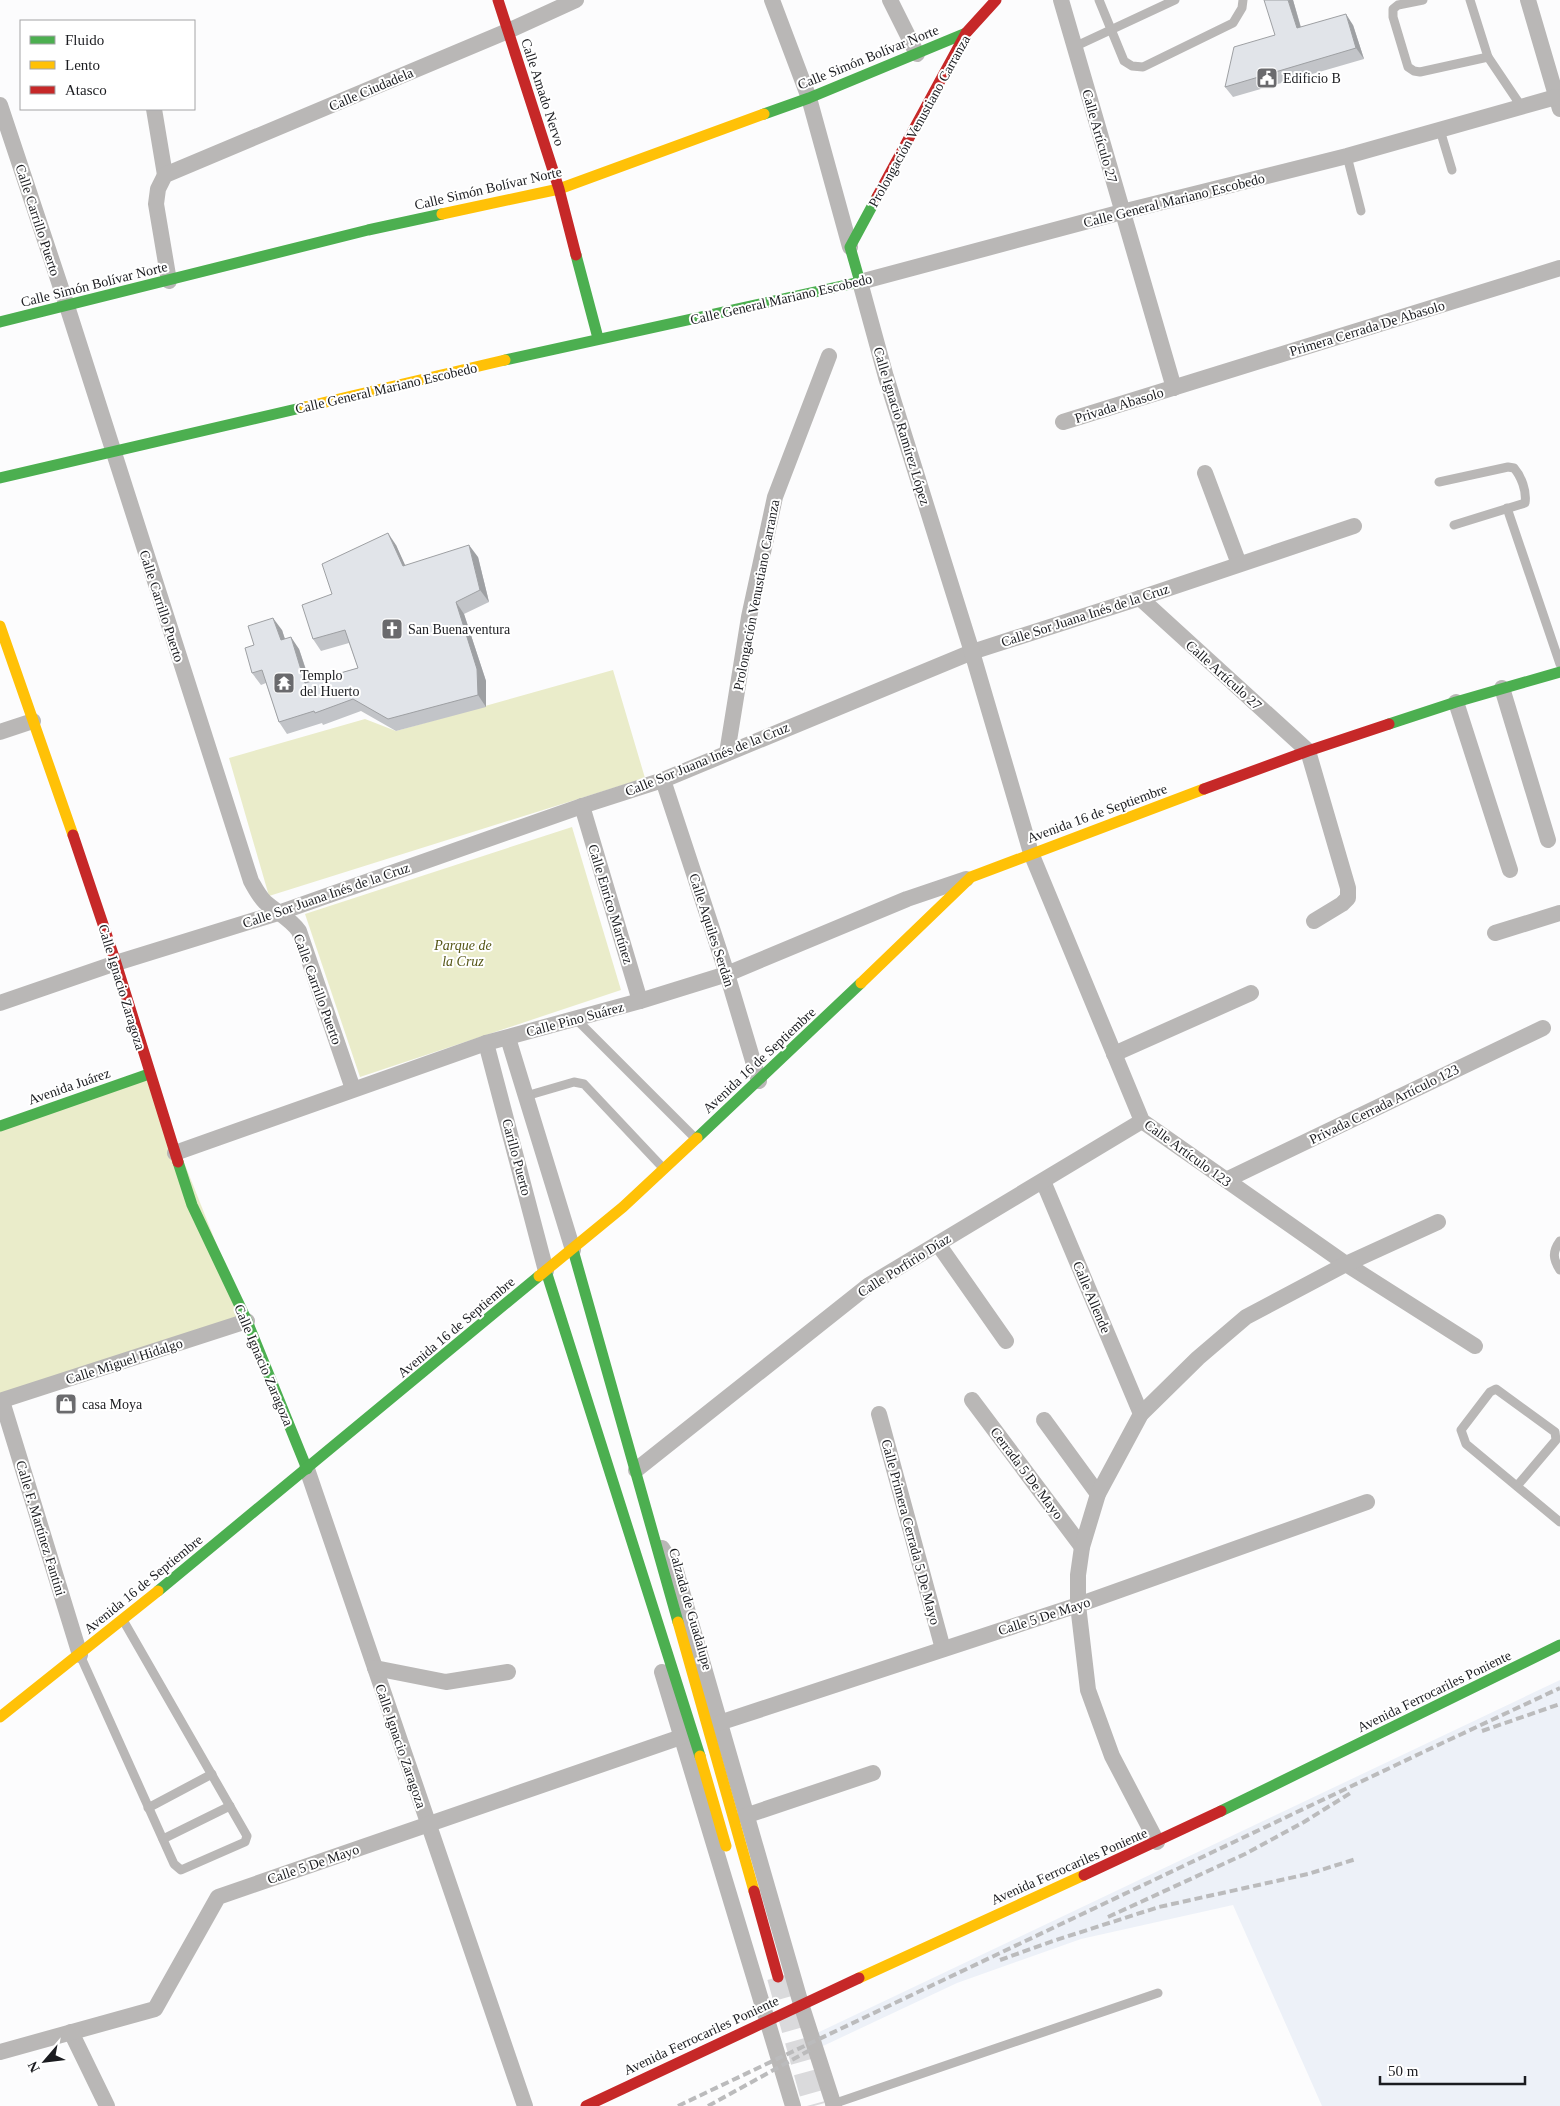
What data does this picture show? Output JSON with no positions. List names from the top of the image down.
{
  "streets": {
    "main road": [
      "Calle Simón Bolívar Norte",
      "Calle Amado Nervo",
      "Prolongación Venustiano Carranza",
      "Calle General Mariano Escobedo",
      "Calle Ignacio Ramírez López",
      "Avenida 16 de Septiembre",
      "Calle Ignacio Zaragoza",
      "Avenida Juárez",
      "Calzada de Guadalupe",
      "Avenida Ferrocariles Poniente"
    ],
    "street": [
      "Calle Ciudadela",
      "Calle Artículo 27",
      "Calle Carrillo Puerto",
      "Primera Cerrada De Abasolo",
      "Privada Abasolo",
      "Calle Sor Juana Inés de la Cruz",
      "Calle Enrico Martínez",
      "Calle Aquiles Serdán",
      "Calle Pino Suárez",
      "Privada Cerrada Artículo 123",
      "Calle Artículo 123",
      "Carillo Puerto",
      "Calle Porfirio Díaz",
      "Calle Allende",
      "Calle Miguel Hidalgo",
      "Cerrada 5 De Mayo",
      "Calle F. Martínez Fantini",
      "Calle Primera Cerrada 5 De Mayo",
      "Calle 5 De Mayo"
    ]
  },
  "crossings": [
    ["Calle Simón Bolívar Norte", "Calle Amado Nervo"],
    ["Calle Simón Bolívar Norte", "Prolongación Venustiano Carranza"],
    ["Calle Simón Bolívar Norte", "Calle Carrillo Puerto"],
    ["Calle Simón Bolívar Norte", "Calle Ignacio Ramírez López"],
    ["Calle Ciudadela", "Calle Amado Nervo"],
    ["Calle Amado Nervo", "Calle General Mariano Escobedo"],
    ["Prolongación Venustiano Carranza", "Calle Ignacio Ramírez López"],
    ["Prolongación Venustiano Carranza", "Calle Sor Juana Inés de la Cruz"],
    ["Calle Artículo 27", "Calle General Mariano Escobedo"],
    ["Calle Artículo 27", "Primera Cerrada De Abasolo"],
    ["Calle Artículo 27", "Privada Abasolo"],
    ["Calle Artículo 27", "Calle Sor Juana Inés de la Cruz"],
    ["Calle Artículo 27", "Avenida 16 de Septiembre"],
    ["Calle General Mariano Escobedo", "Calle Carrillo Puerto"],
    ["Calle General Mariano Escobedo", "Calle Ignacio Ramírez López"],
    ["Calle Carrillo Puerto", "Calle Sor Juana Inés de la Cruz"],
    ["Calle Carrillo Puerto", "Calle Pino Suárez"],
    ["Primera Cerrada De Abasolo", "Privada Abasolo"],
    ["Calle Ignacio Ramírez López", "Calle Sor Juana Inés de la Cruz"],
    ["Calle Ignacio Ramírez López", "Avenida 16 de Septiembre"],
    ["Calle Ignacio Ramírez López", "Calle Artículo 123"],
    ["Calle Sor Juana Inés de la Cruz", "Calle Enrico Martínez"],
    ["Calle Sor Juana Inés de la Cruz", "Calle Aquiles Serdán"],
    ["Calle Sor Juana Inés de la Cruz", "Calle Ignacio Zaragoza"],
    ["Avenida 16 de Septiembre", "Calle Aquiles Serdán"],
    ["Avenida 16 de Septiembre", "Calle Ignacio Zaragoza"],
    ["Avenida 16 de Septiembre", "Calle Pino Suárez"],
    ["Avenida 16 de Septiembre", "Calle Artículo 123"],
    ["Avenida 16 de Septiembre", "Carillo Puerto"],
    ["Avenida 16 de Septiembre", "Calle F. Martínez Fantini"],
    ["Avenida 16 de Septiembre", "Calzada de Guadalupe"],
    ["Calle Enrico Martínez", "Calle Pino Suárez"],
    ["Calle Aquiles Serdán", "Calle Pino Suárez"],
    ["Calle Ignacio Zaragoza", "Calle Pino Suárez"],
    ["Calle Ignacio Zaragoza", "Avenida Juárez"],
    ["Calle Ignacio Zaragoza", "Calle Miguel Hidalgo"],
    ["Calle Ignacio Zaragoza", "Calle 5 De Mayo"],
    ["Calle Pino Suárez", "Carillo Puerto"],
    ["Privada Cerrada Artículo 123", "Calle Artículo 123"],
    ["Calle Artículo 123", "Calle Porfirio Díaz"],
    ["Carillo Puerto", "Calzada de Guadalupe"],
    ["Calle Porfirio Díaz", "Calle Allende"],
    ["Calle Porfirio Díaz", "Calzada de Guadalupe"],
    ["Calle Miguel Hidalgo", "Calle F. Martínez Fantini"],
    ["Calle Primera Cerrada 5 De Mayo", "Calle 5 De Mayo"]
  ],
  "parks": ["Parque de la Cruz"],
  "places": {
    "public building": ["Edificio B"],
    "church": ["San Buenaventura"],
    "temple": ["Templo del Huerto"],
    "shop": ["casa Moya"]
  },
  "legend": ["Fluido", "Lento", "Atasco"],
  "scale_bar": "50 m",
  "north": "bottom left"
}
